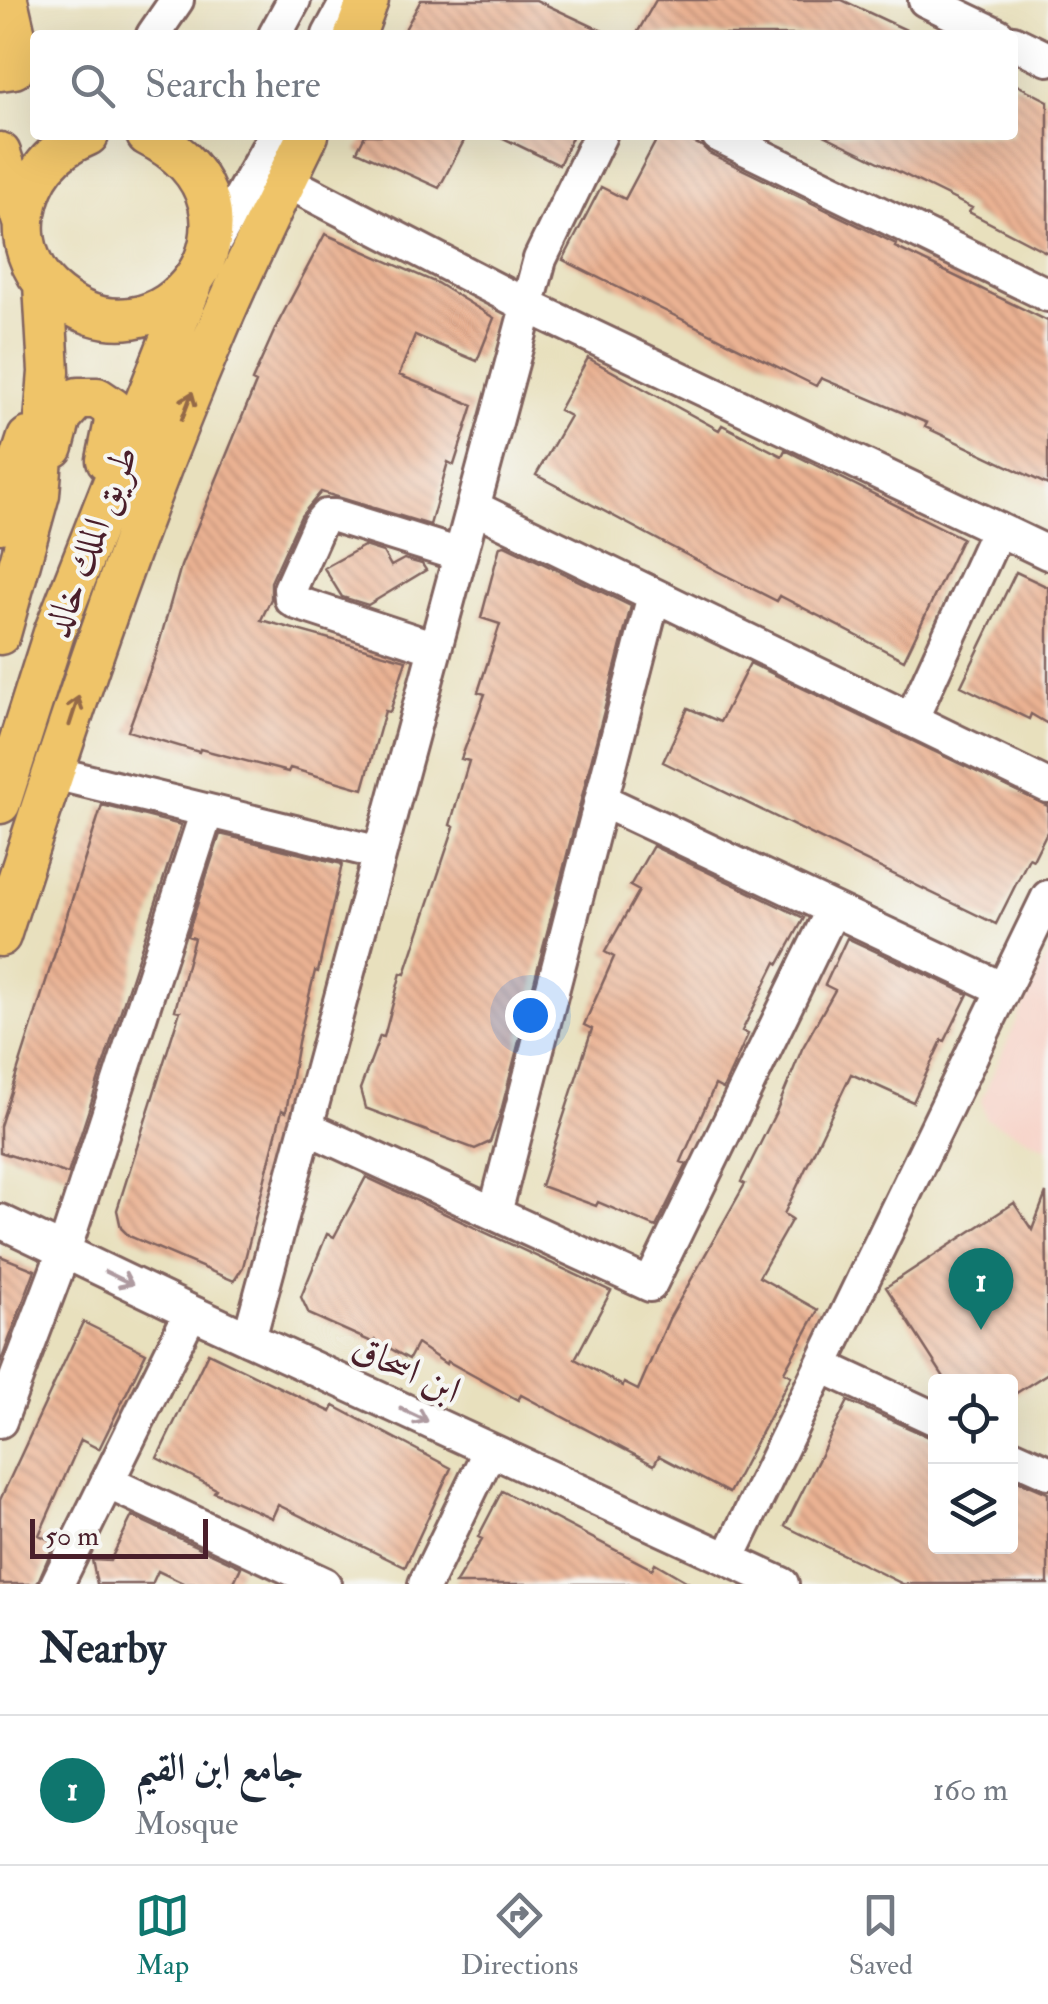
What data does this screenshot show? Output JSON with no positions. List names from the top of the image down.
{
  "streets": {
    "main road": ["طريق الملك خالد"],
    "street": ["ابن اسحاق"]
  },
  "scale_bar": "50 m",
  "page": {
    "search": "Search here",
    "pins": "1",
    "scale": "50 m",
    "heading": "Nearby",
    "list": [
      {
        "mark": "1",
        "name": "جامع ابن القيم",
        "note": "Mosque",
        "value": "160 m"
      }
    ],
    "nav": ["Map", "Directions", "Saved"]
  }
}
